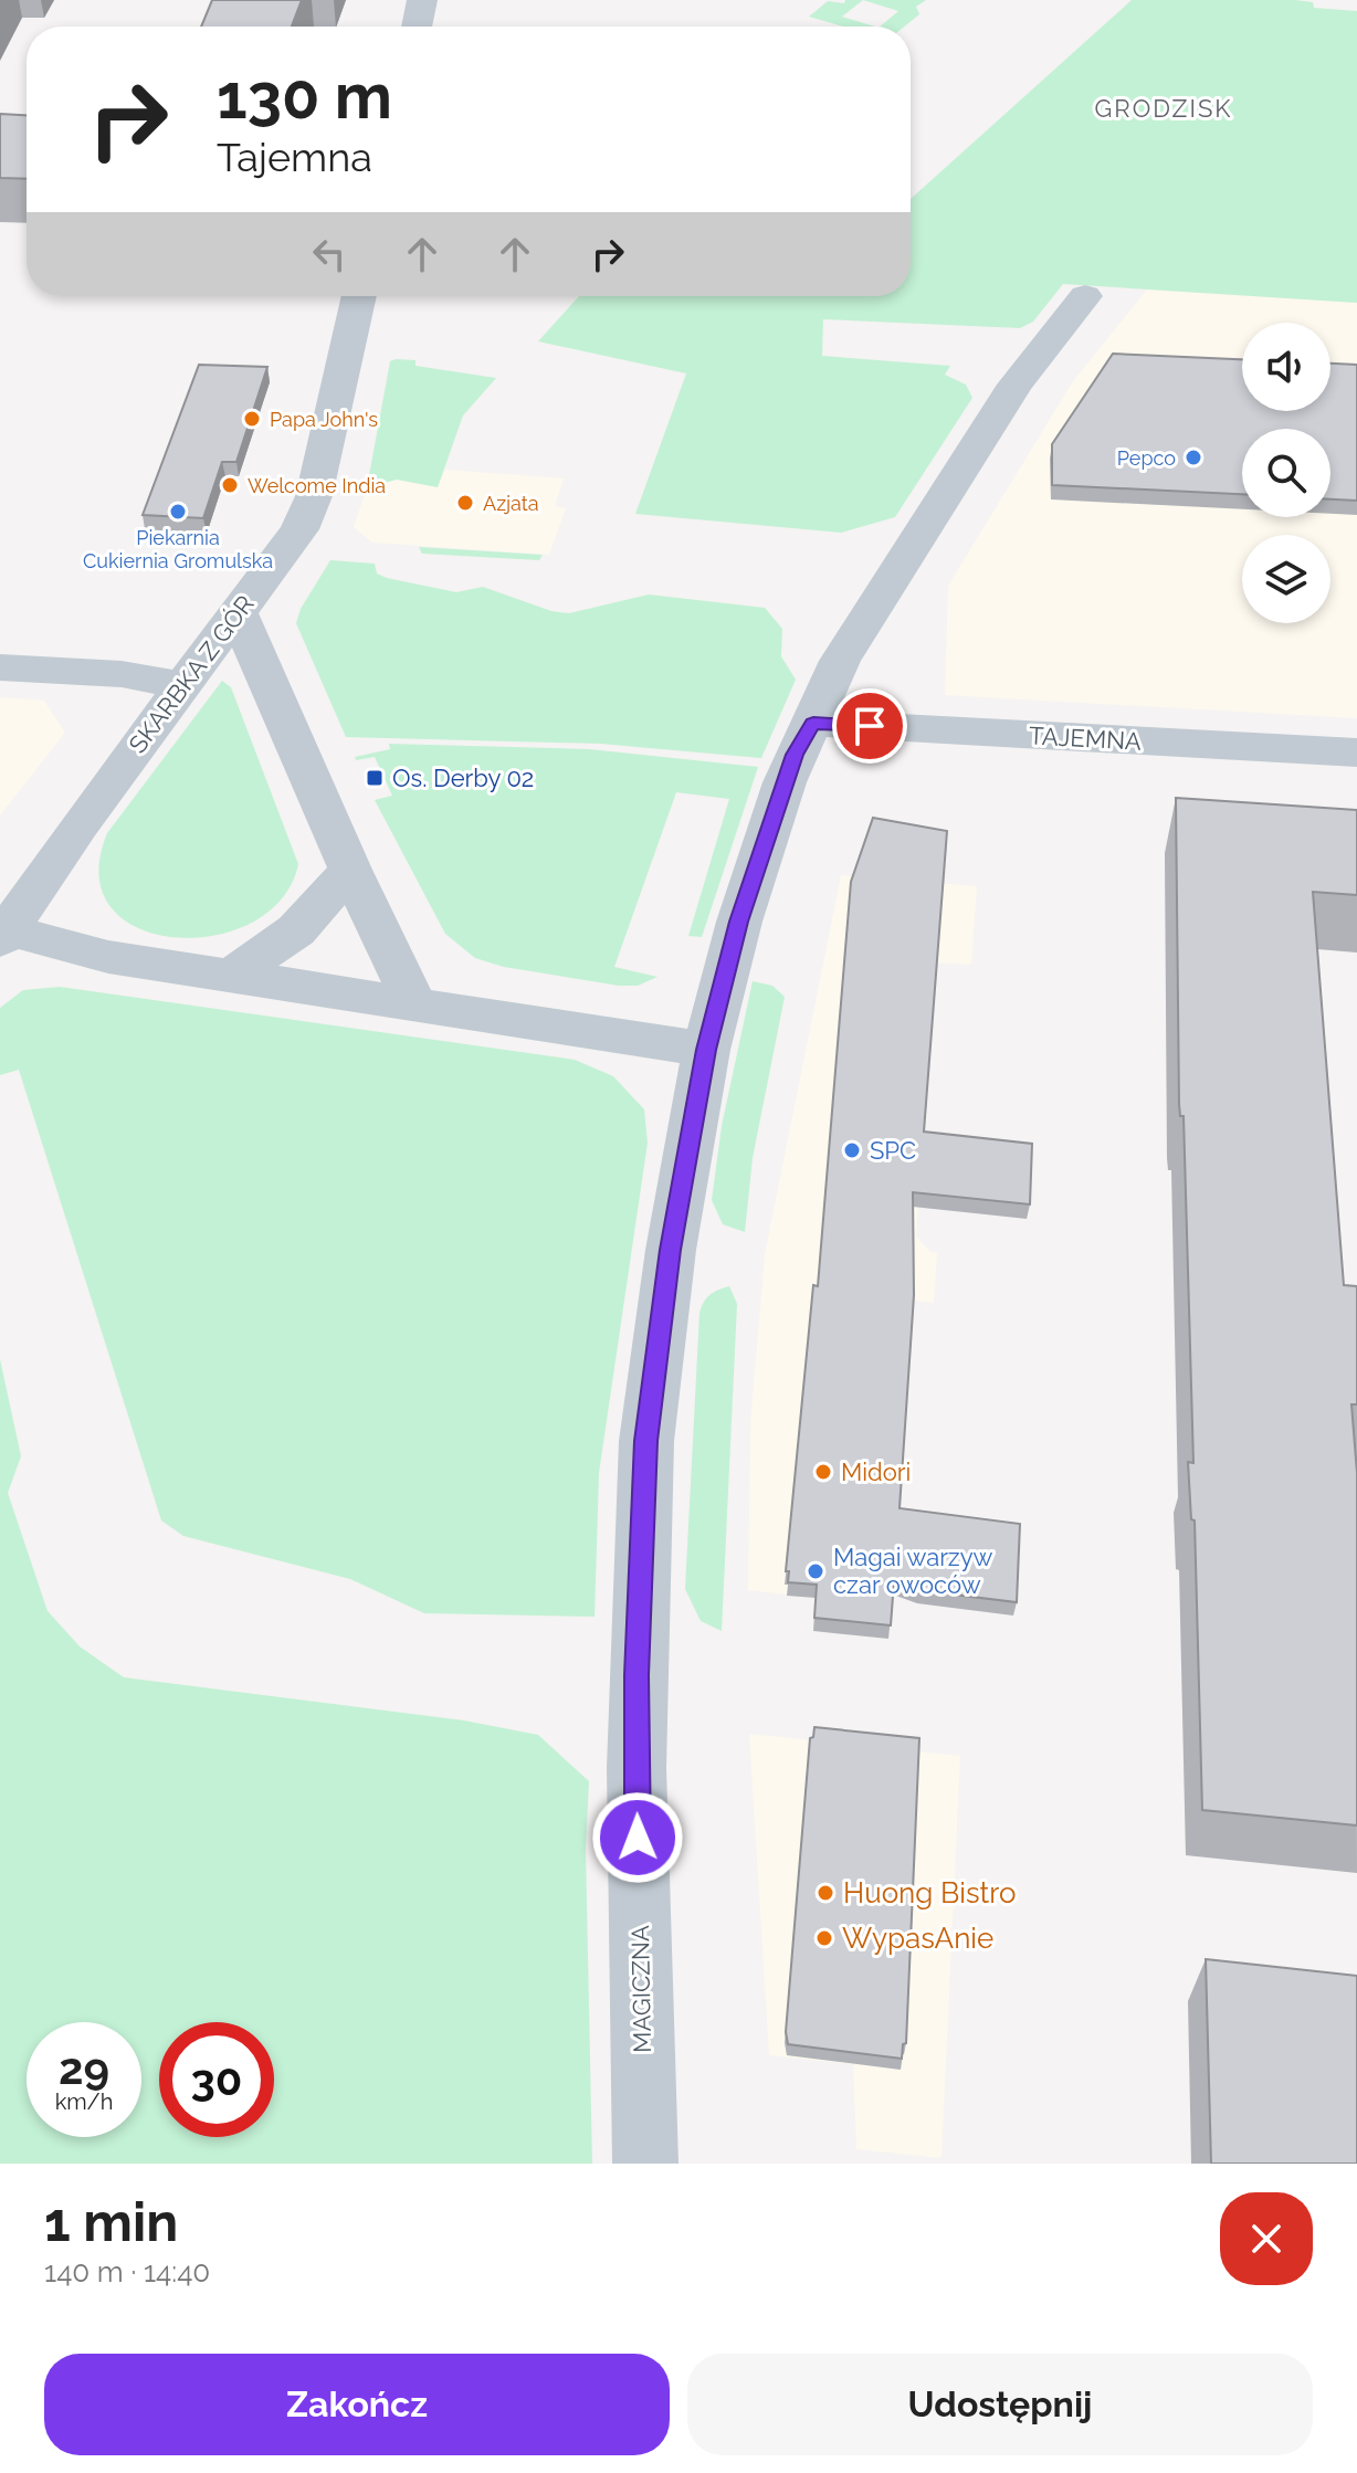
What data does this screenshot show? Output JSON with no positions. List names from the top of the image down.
{
  "streets": {
    "street": ["SKARBKA Z GÓR", "TAJEMNA", "MAGICZNA"]
  },
  "crossings": [
    ["TAJEMNA", "MAGICZNA"]
  ],
  "districts": ["GRODZISK"],
  "places": {
    "other": [
      "Papa John's",
      "Pepco",
      "Welcome India",
      "Azjata",
      "Piekarnia Cukiernia Gromulska",
      "SPC",
      "Midori",
      "Magai warzyw czar owoców",
      "Huong Bistro",
      "WypasAnie"
    ],
    "transit": ["Os. Derby 02"]
  },
  "page": {
    "turn": ["130 m", "Tajemna"],
    "speed": "29 km/h",
    "limit": "30",
    "heading": ["1 min", "140 m · 14:40"],
    "buttons": ["Zakończ", "Udostępnij"]
  }
}
